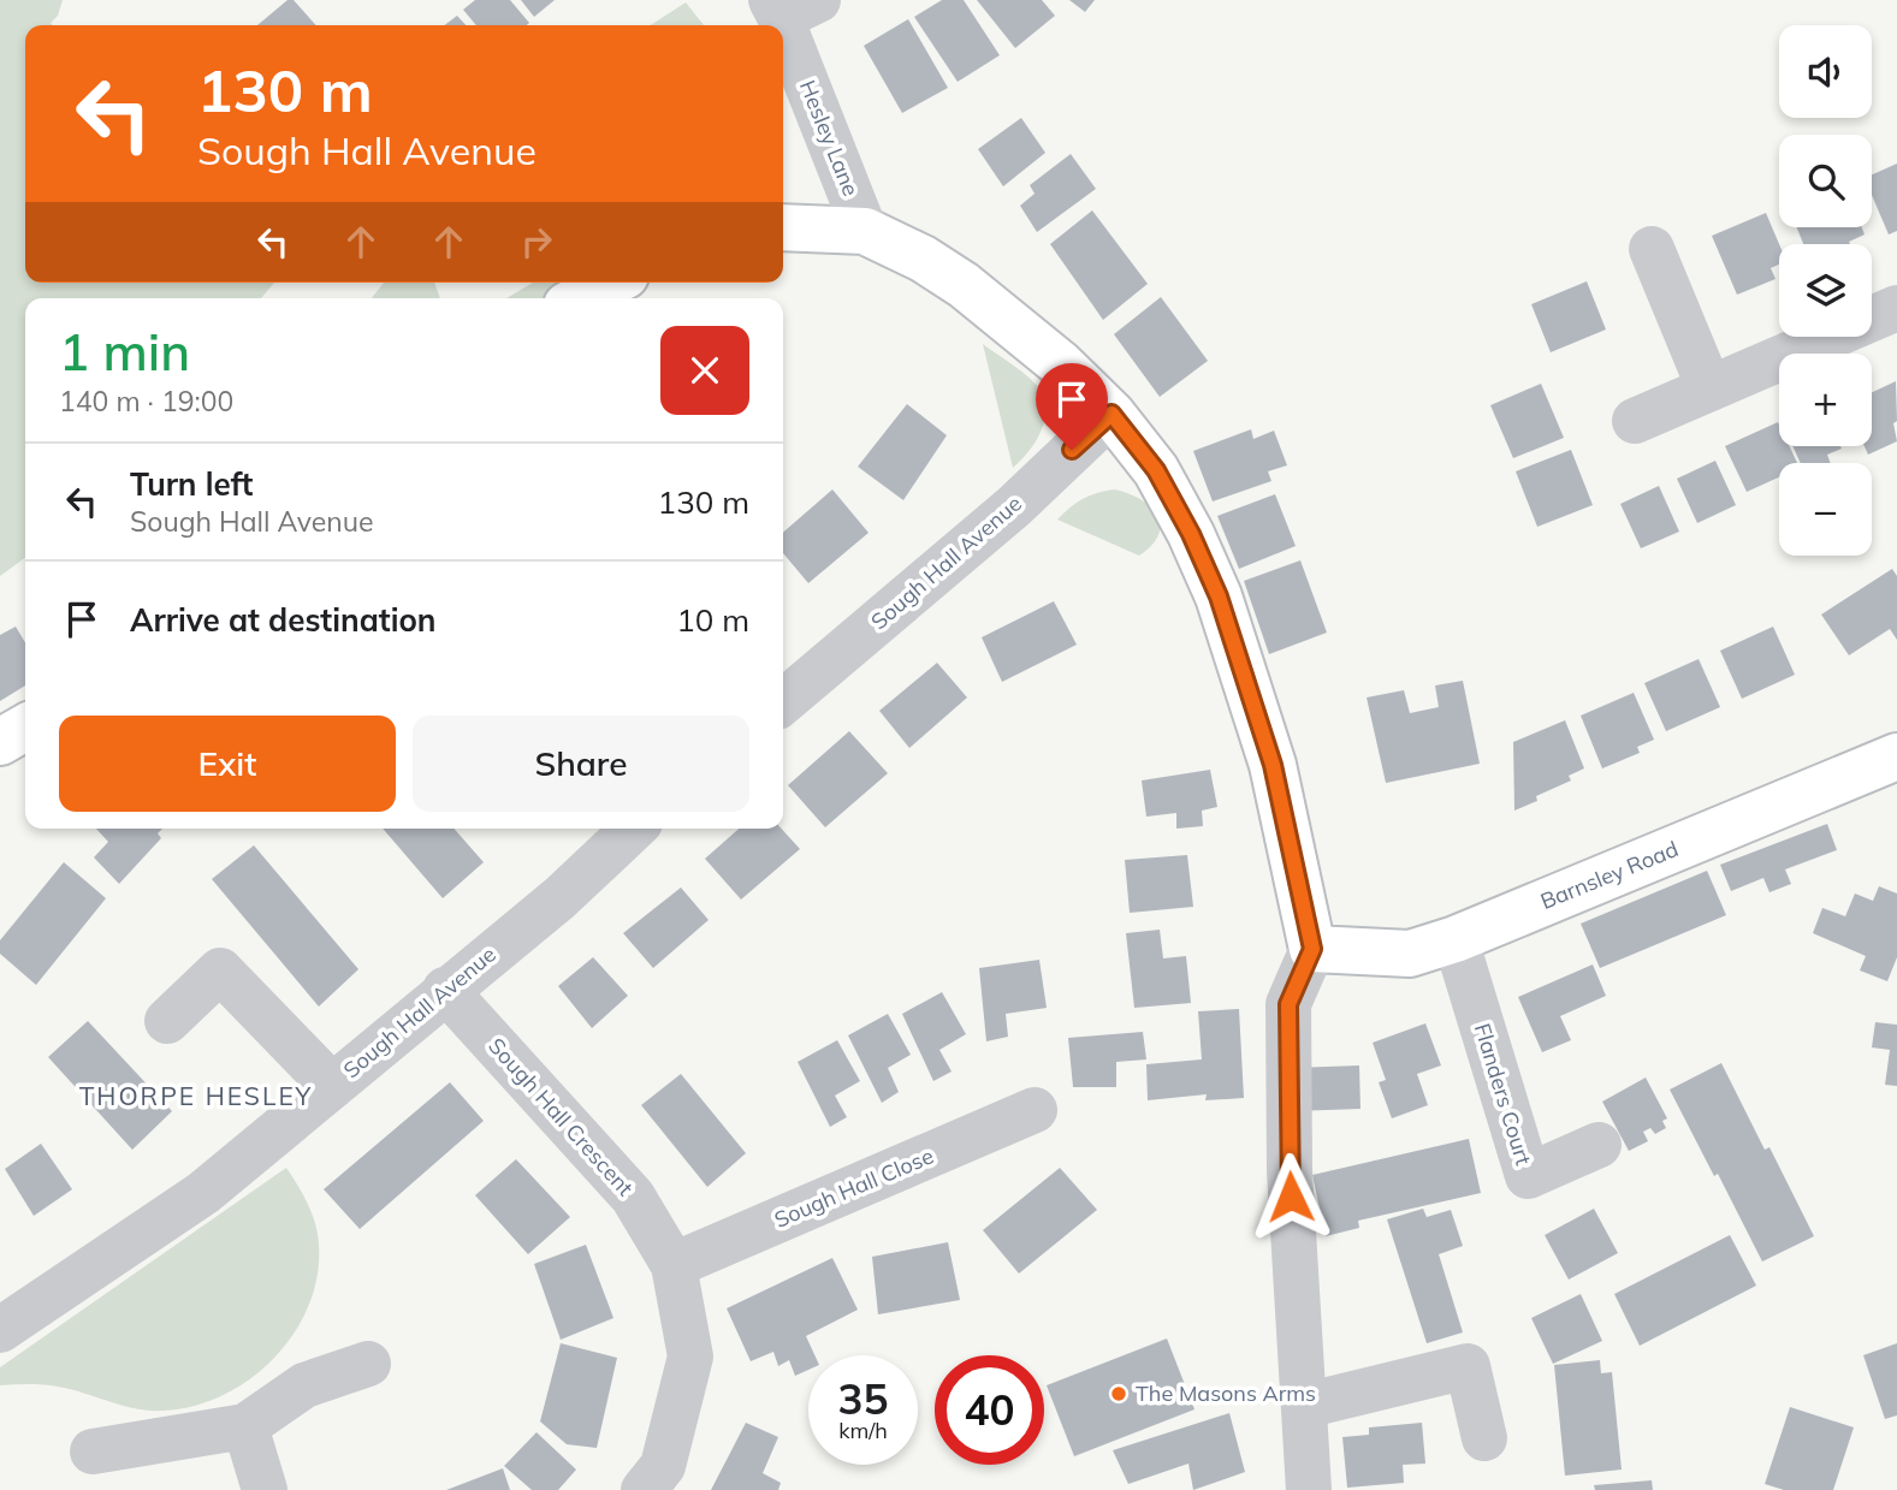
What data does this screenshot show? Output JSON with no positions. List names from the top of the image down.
{
  "streets": {
    "main road": ["Barnsley Road"],
    "street": [
      "Hesley Lane",
      "Sough Hall Avenue",
      "Flanders Court",
      "Sough Hall Crescent",
      "Sough Hall Close"
    ]
  },
  "crossings": [
    ["Sough Hall Avenue", "Sough Hall Crescent"],
    ["Barnsley Road", "Flanders Court"],
    ["Sough Hall Crescent", "Sough Hall Close"]
  ],
  "districts": ["THORPE HESLEY"],
  "places": ["The Masons Arms"],
  "page": {
    "map_buttons": ["+", "−"],
    "turn": ["130 m", "Sough Hall Avenue"],
    "heading": ["1 min", "140 m · 19:00"],
    "list": [
      {
        "name": "Turn left",
        "note": "Sough Hall Avenue",
        "value": "130 m"
      },
      {
        "name": "Arrive at destination",
        "value": "10 m"
      }
    ],
    "buttons": ["Exit", "Share"],
    "speed": "35 km/h",
    "limit": "40"
  }
}
